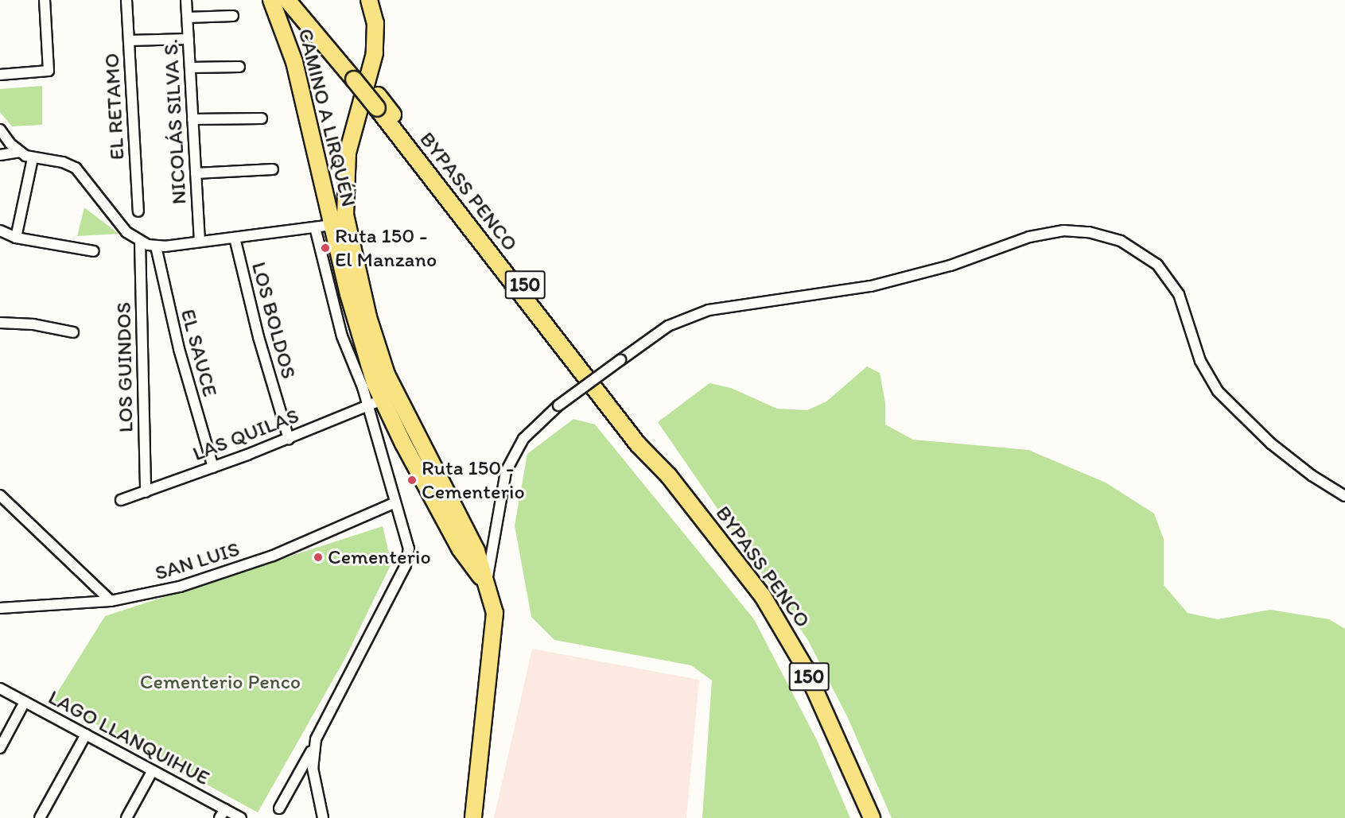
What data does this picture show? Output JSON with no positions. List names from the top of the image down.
{
  "streets": {
    "main road": ["CAMINO A LIRQUÉN", "BYPASS PENCO", "150"],
    "street": [
      "EL RETAMO",
      "NICOLÁS SILVA S.",
      "LOS BOLDOS",
      "EL SAUCE",
      "LOS GUINDOS",
      "LAS QUILAS",
      "SAN LUIS",
      "LAGO LLANQUIHUE"
    ]
  },
  "crossings": [
    ["CAMINO A LIRQUÉN", "LAS QUILAS"],
    ["LOS BOLDOS", "LAS QUILAS"],
    ["EL SAUCE", "LAS QUILAS"],
    ["LOS GUINDOS", "LAS QUILAS"]
  ],
  "parks": ["Cementerio Penco"],
  "places": ["Ruta 150 - El Manzano", "Ruta 150 - Cementerio", "Cementerio"]
}
